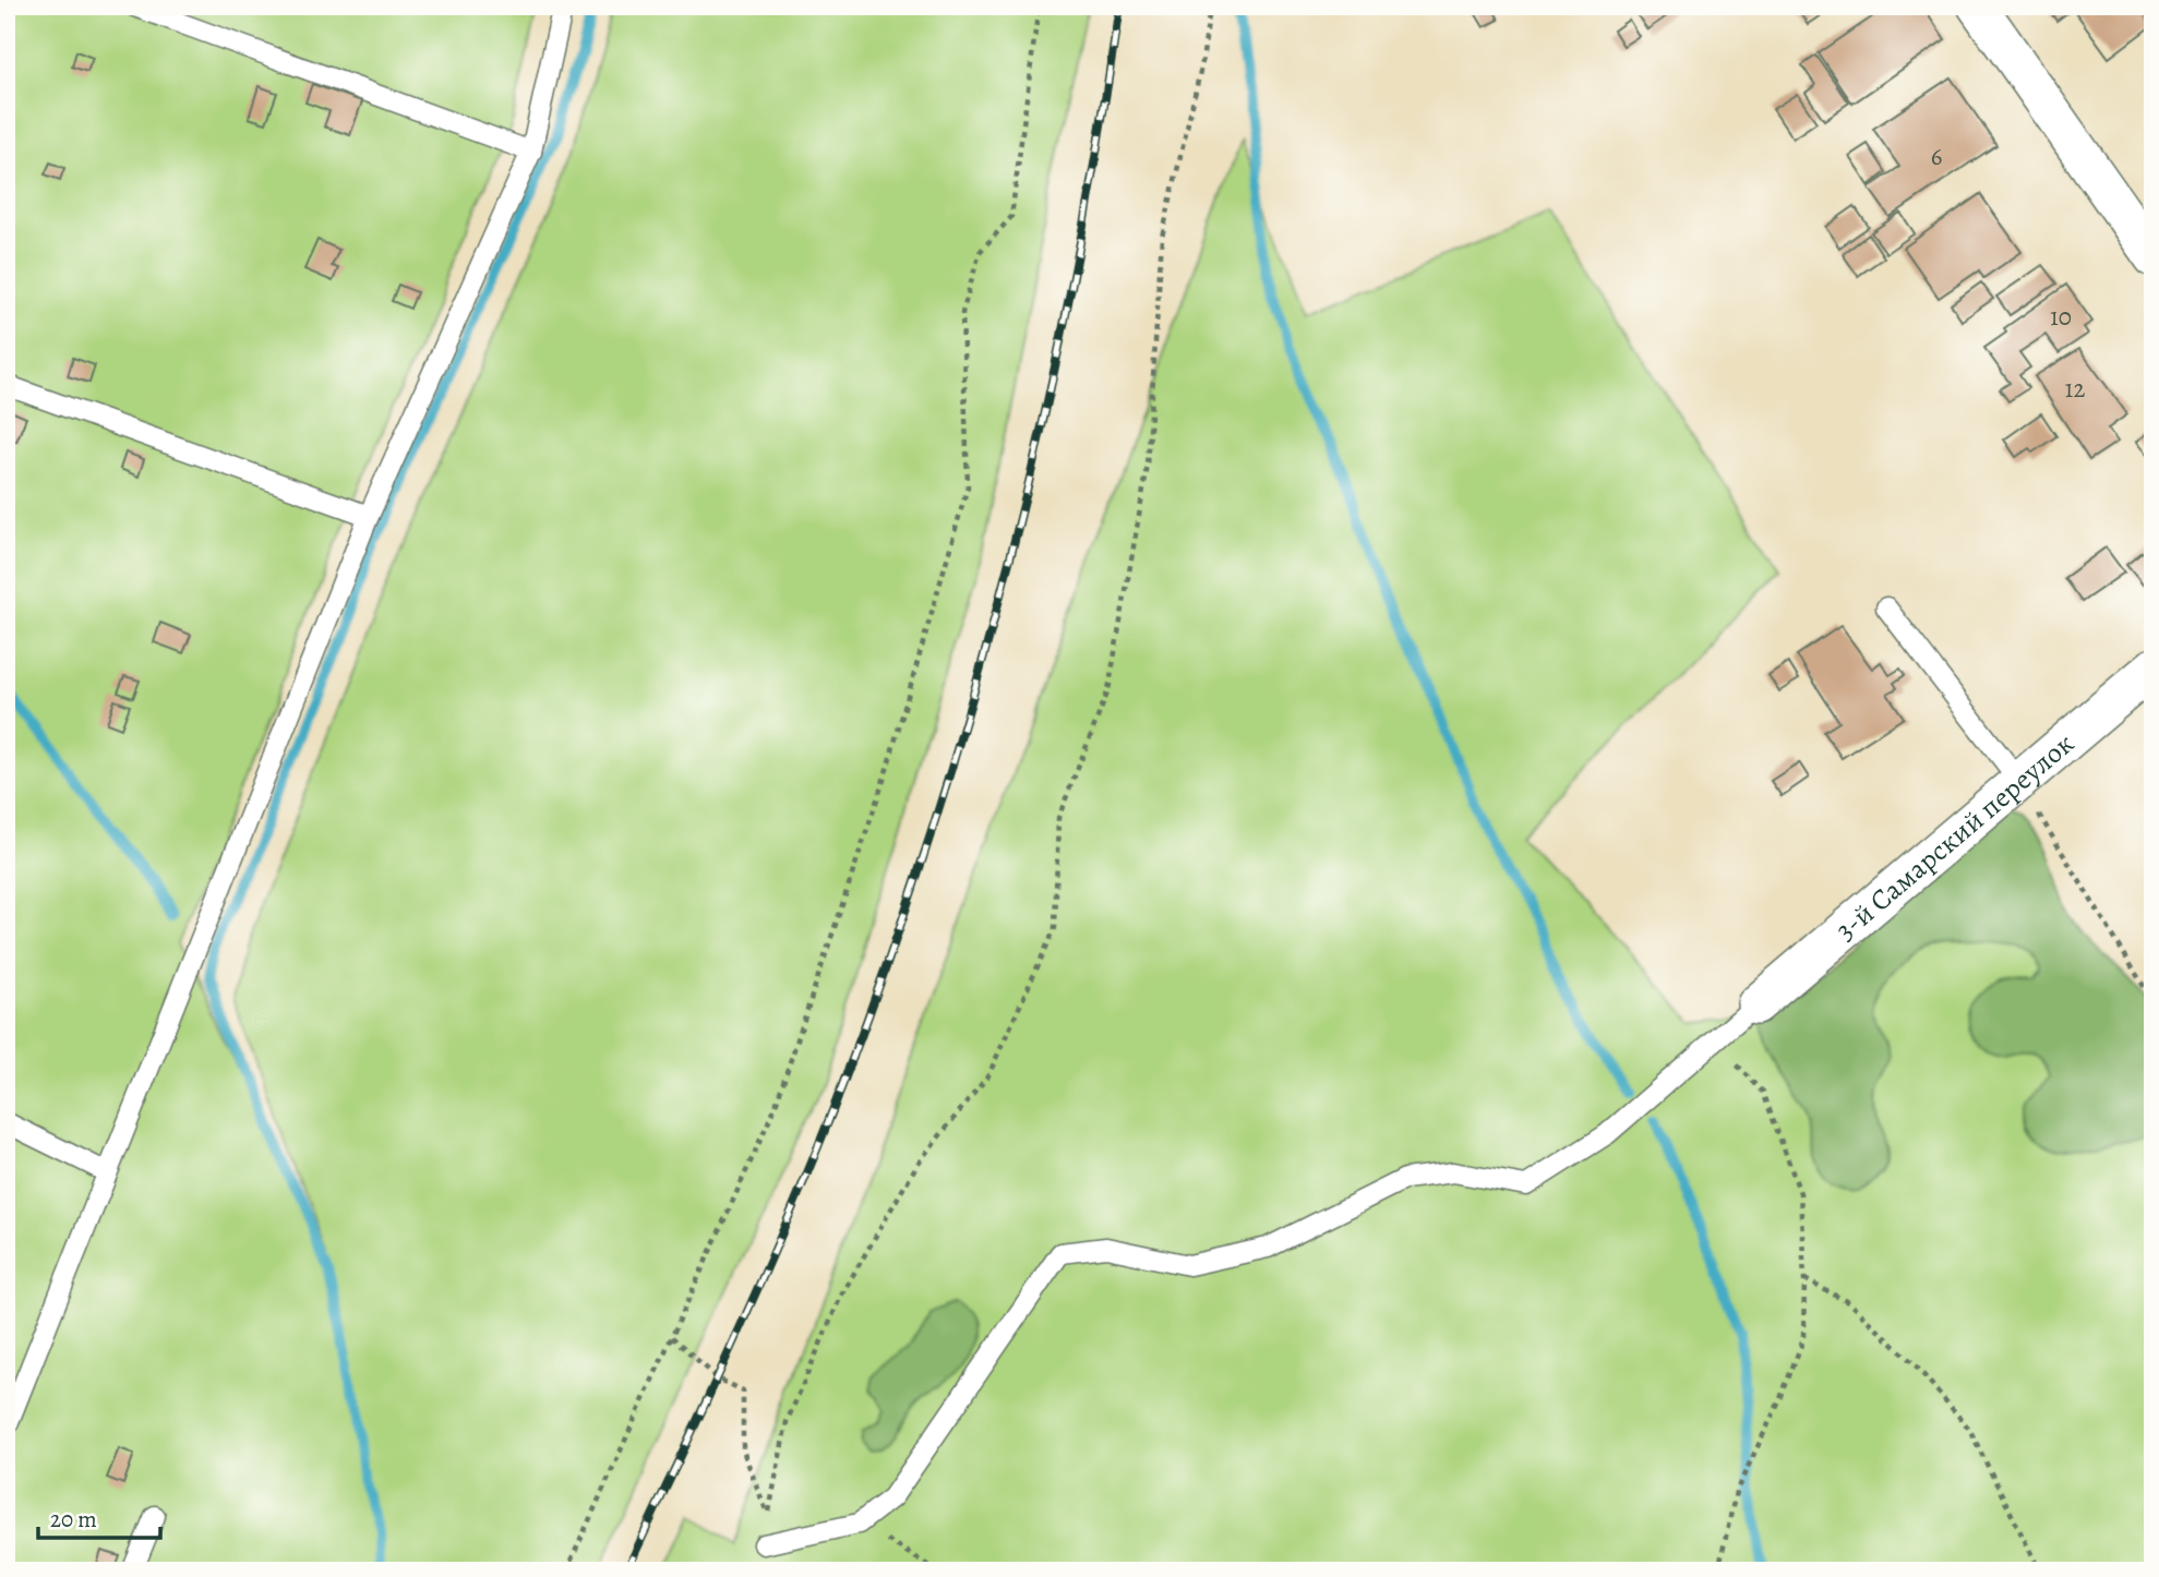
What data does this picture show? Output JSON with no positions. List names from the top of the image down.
{
  "streets": {
    "street": ["3-й Самарский переулок"]
  },
  "house_numbers": ["6", "10", "12"],
  "scale_bar": "20 m"
}
